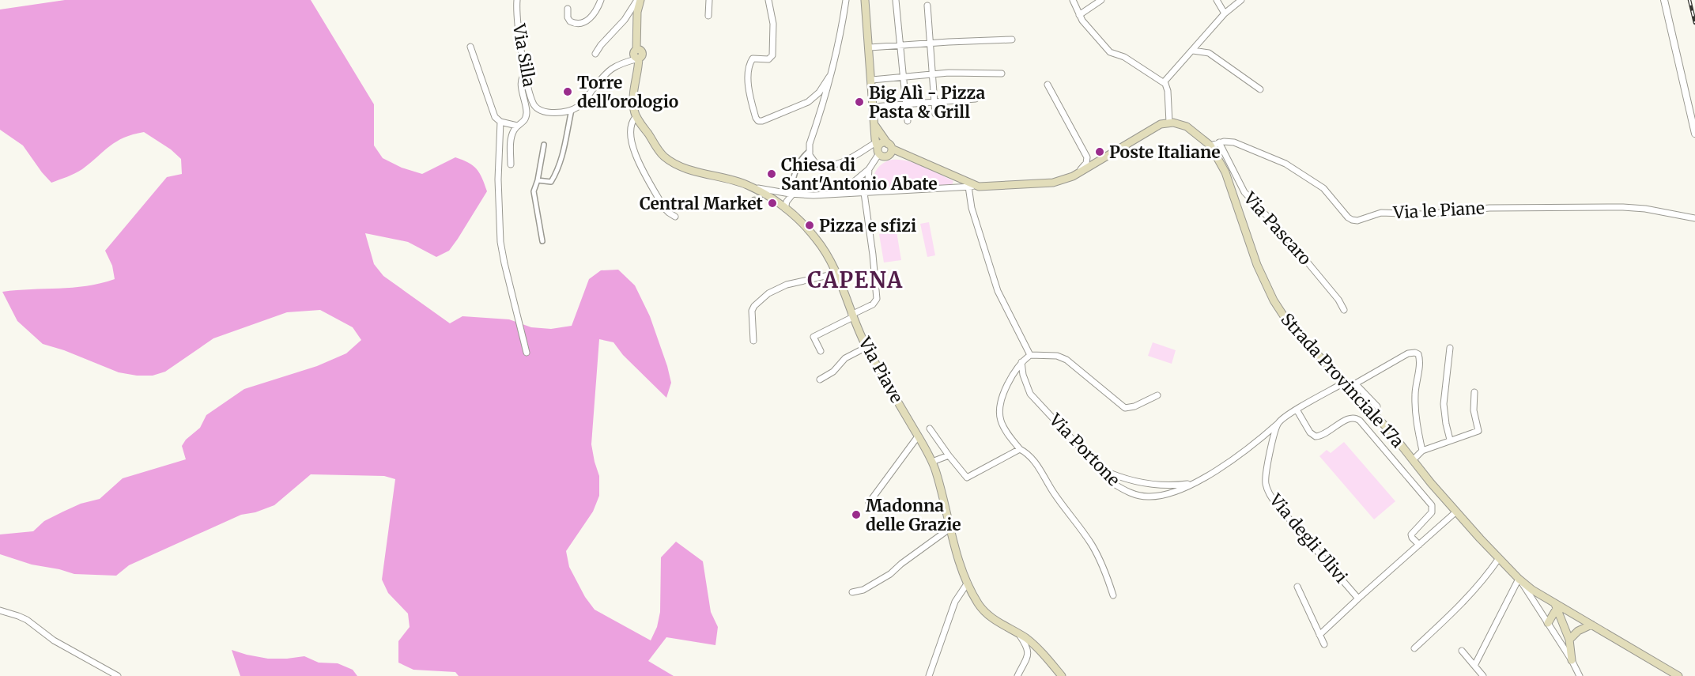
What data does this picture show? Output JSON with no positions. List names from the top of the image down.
{
  "streets": {
    "main road": ["Via Piave", "Strada Provinciale 17a"],
    "street": [
      "Via Silla",
      "Via le Piane",
      "Via Pascaro",
      "Via Portone",
      "Via degli Ulivi"
    ]
  },
  "crossings": [
    ["Via le Piane", "Via Pascaro"],
    ["Via le Piane", "Strada Provinciale 17a"],
    ["Strada Provinciale 17a", "Via degli Ulivi"],
    ["Via Portone", "Via degli Ulivi"]
  ],
  "districts": ["CAPENA"],
  "places": [
    "Torre dell'orologio",
    "Big Alì - Pizza Pasta & Grill",
    "Poste Italiane",
    "Chiesa di Sant'Antonio Abate",
    "Central Market",
    "Pizza e sfizi",
    "Madonna delle Grazie"
  ]
}
